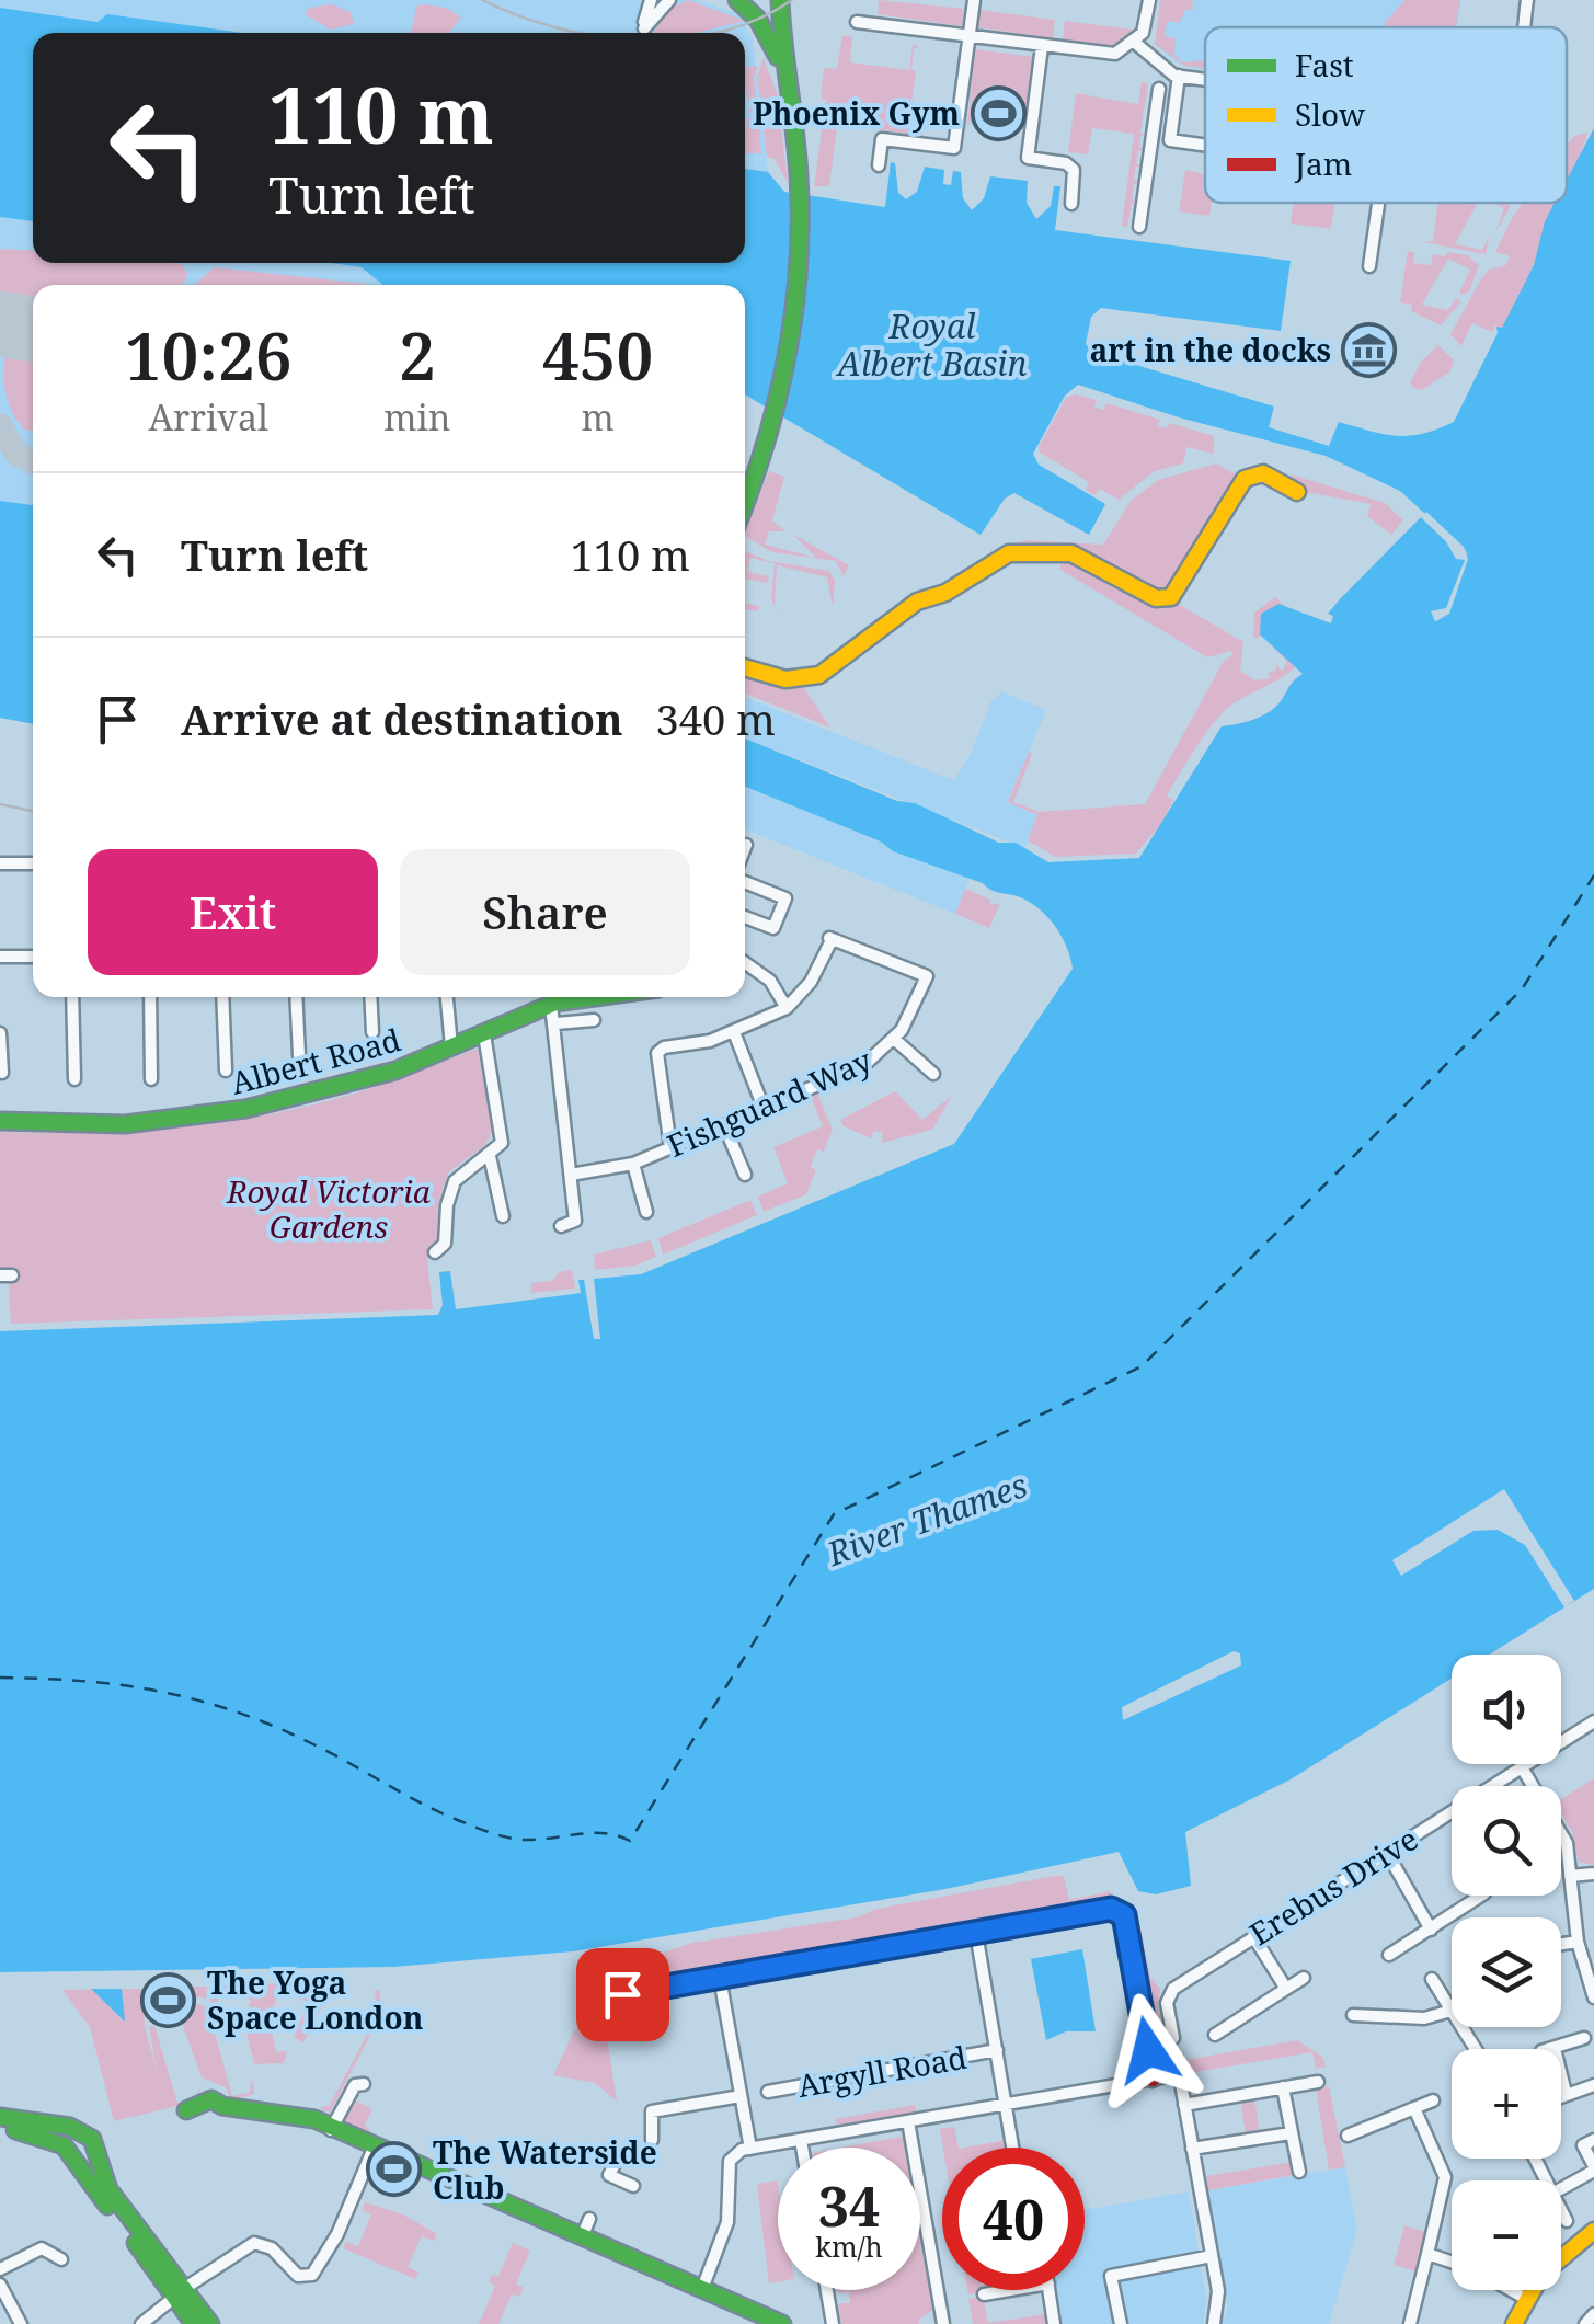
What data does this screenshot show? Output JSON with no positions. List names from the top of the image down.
{
  "streets": {
    "main road": ["Albert Road"],
    "street": ["Fishguard Way", "Erebus Drive", "Argyll Road"]
  },
  "water": ["Royal Albert Basin", "River Thames"],
  "parks": ["Royal Victoria Gardens"],
  "places": {
    "sports": ["Phoenix Gym", "The Yoga Space London", "The Waterside Club"],
    "museum": ["art in the docks"]
  },
  "legend": ["Fast", "Slow", "Jam"],
  "page": {
    "turn": ["110 m", "Turn left"],
    "eta": [
      "10:26",
      "Arrival",
      "2",
      "min",
      "450",
      "m"
    ],
    "list": [
      {
        "name": "Turn left",
        "value": "110 m"
      },
      {
        "name": "Arrive at destination",
        "value": "340 m"
      }
    ],
    "buttons": ["Exit", "Share"],
    "map_buttons": ["+", "−"],
    "speed": "34 km/h",
    "limit": "40"
  }
}
